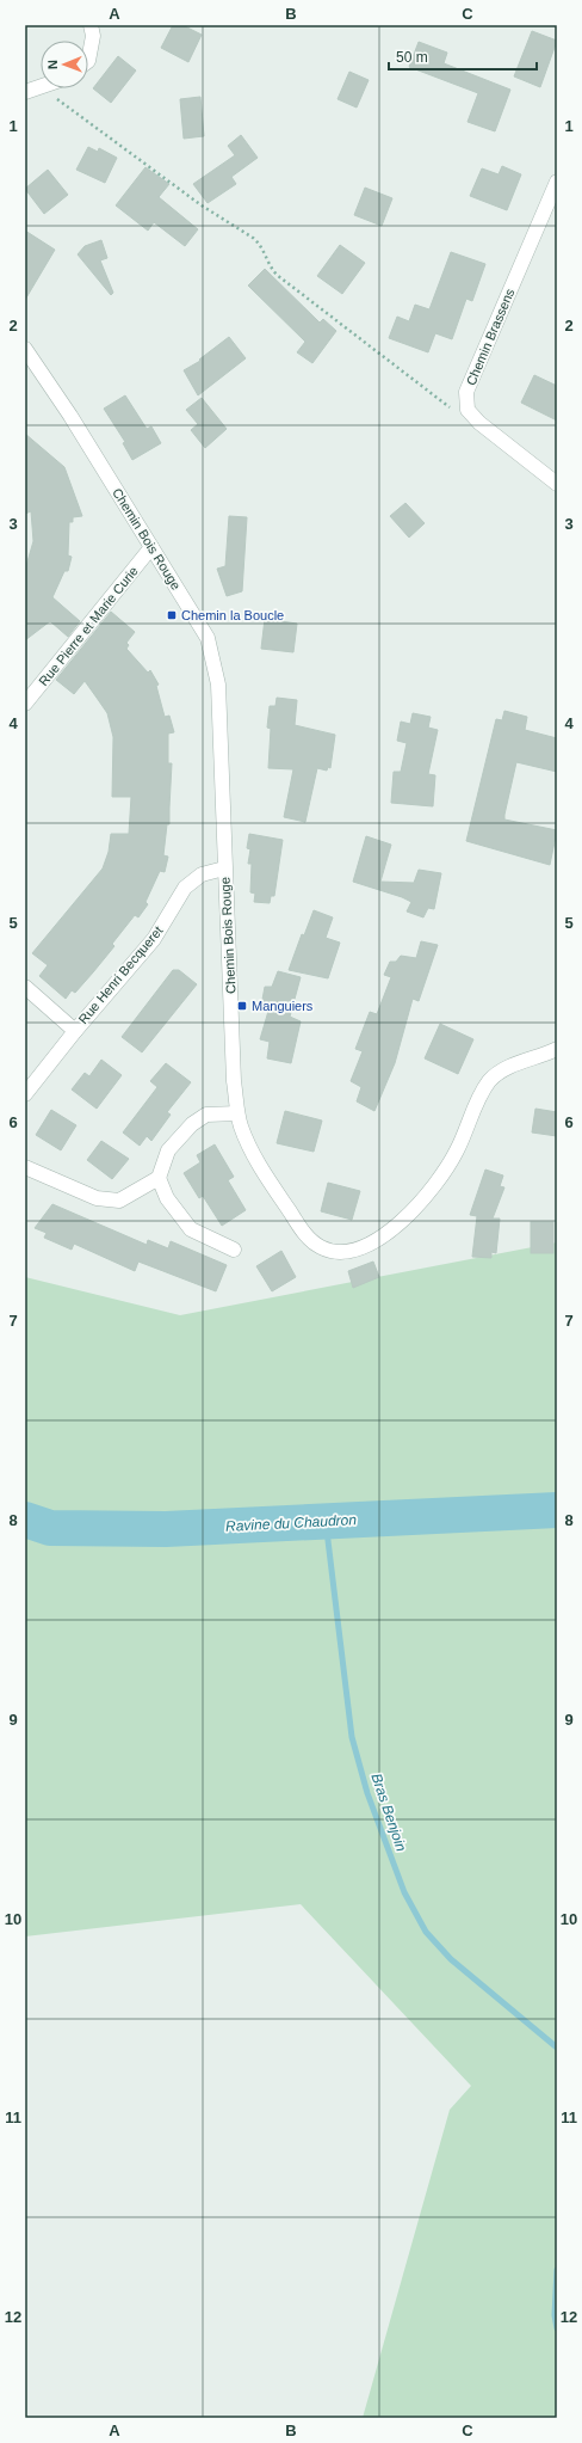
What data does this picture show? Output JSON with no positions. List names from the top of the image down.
{
  "streets": {
    "street": [
      "Chemin Brassens",
      "Chemin Bois Rouge",
      "Rue Pierre et Marie Curie",
      "Rue Henri Becqueret"
    ]
  },
  "crossings": [
    ["Chemin Bois Rouge", "Rue Pierre et Marie Curie"],
    ["Chemin Bois Rouge", "Rue Henri Becqueret"]
  ],
  "water": ["Ravine du Chaudron", "Bras Benjoin"],
  "places": {
    "transit": ["Chemin la Boucle", "Manguiers"]
  },
  "scale_bar": "50 m",
  "north": "left",
  "grid": {
    "columns": ["A", "B", "C"],
    "rows": [
      "1",
      "2",
      "3",
      "4",
      "5",
      "6",
      "7",
      "8",
      "9",
      "10",
      "11",
      "12"
    ]
  }
}
